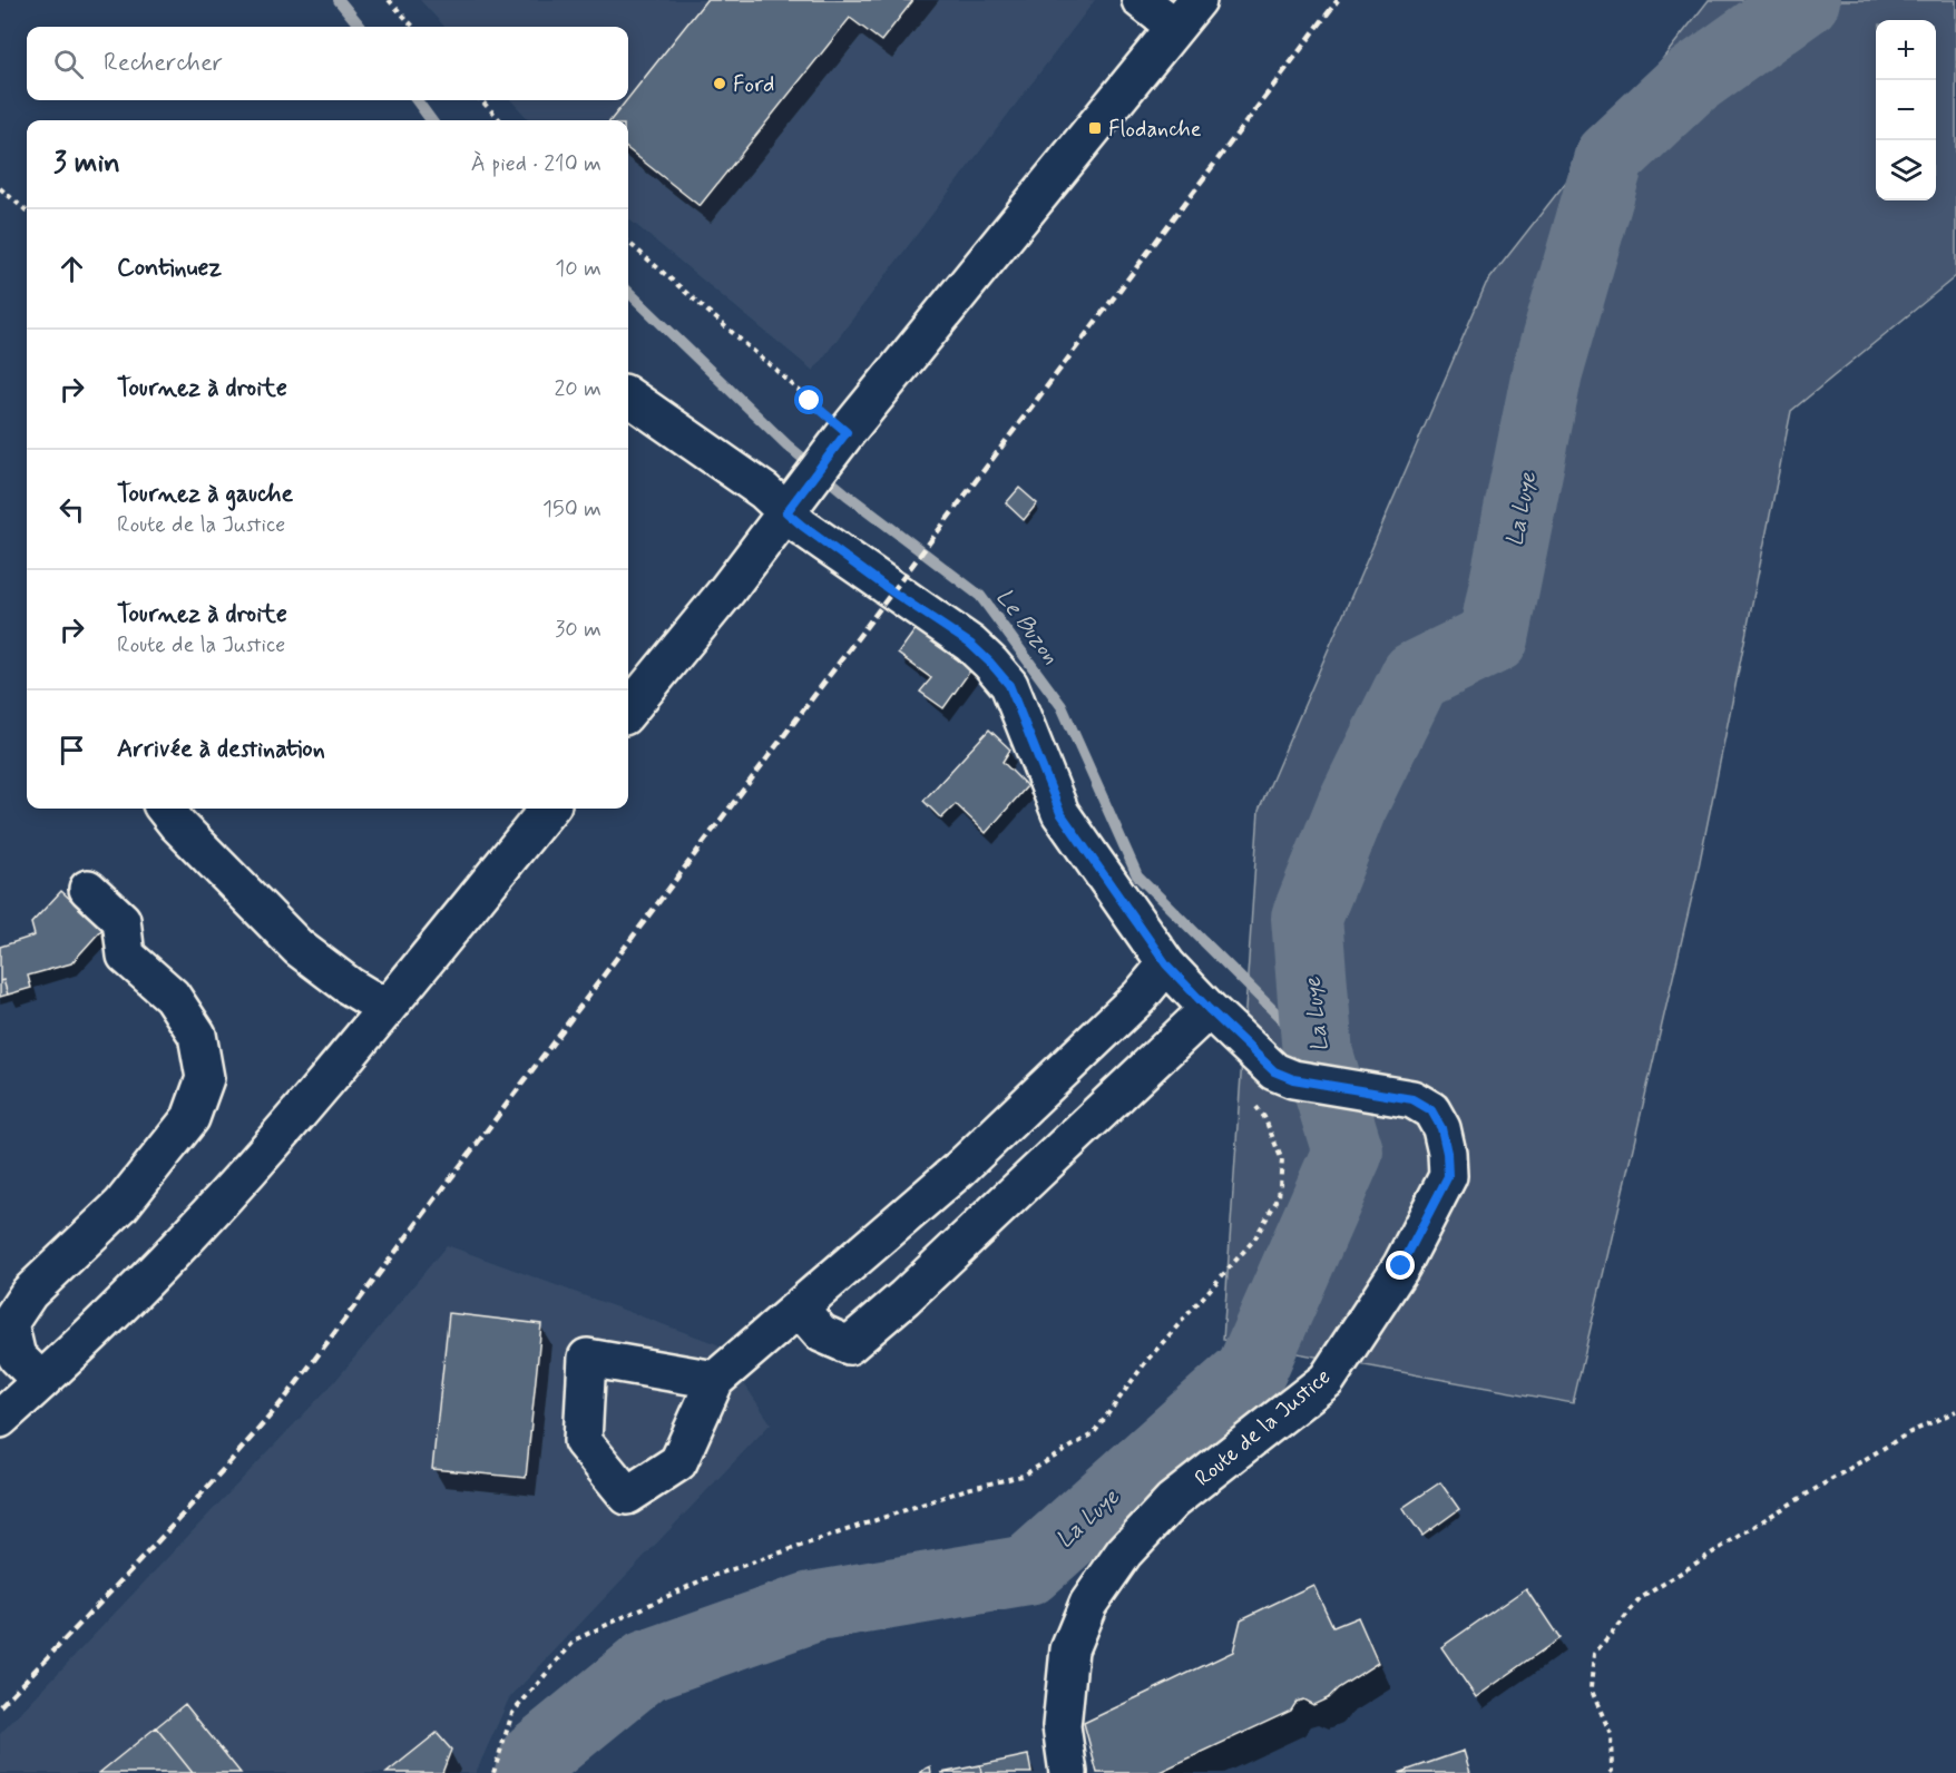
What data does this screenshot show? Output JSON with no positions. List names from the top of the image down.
{
  "streets": {
    "street": ["Route de la Justice"]
  },
  "water": ["La Luye", "Le Buzon"],
  "places": {
    "other": ["Ford"],
    "transit": ["Flodanche"]
  },
  "page": {
    "map_buttons": ["+", "−"],
    "search": "Rechercher",
    "heading": ["3 min", "À pied · 210 m"],
    "list": [
      ["Continuez", "10 m"],
      ["Tournez à droite", "20 m"],
      ["Tournez à gauche", "Route de la Justice", "150 m"],
      ["Tournez à droite", "Route de la Justice", "30 m"],
      "Arrivée à destination"
    ]
  }
}
